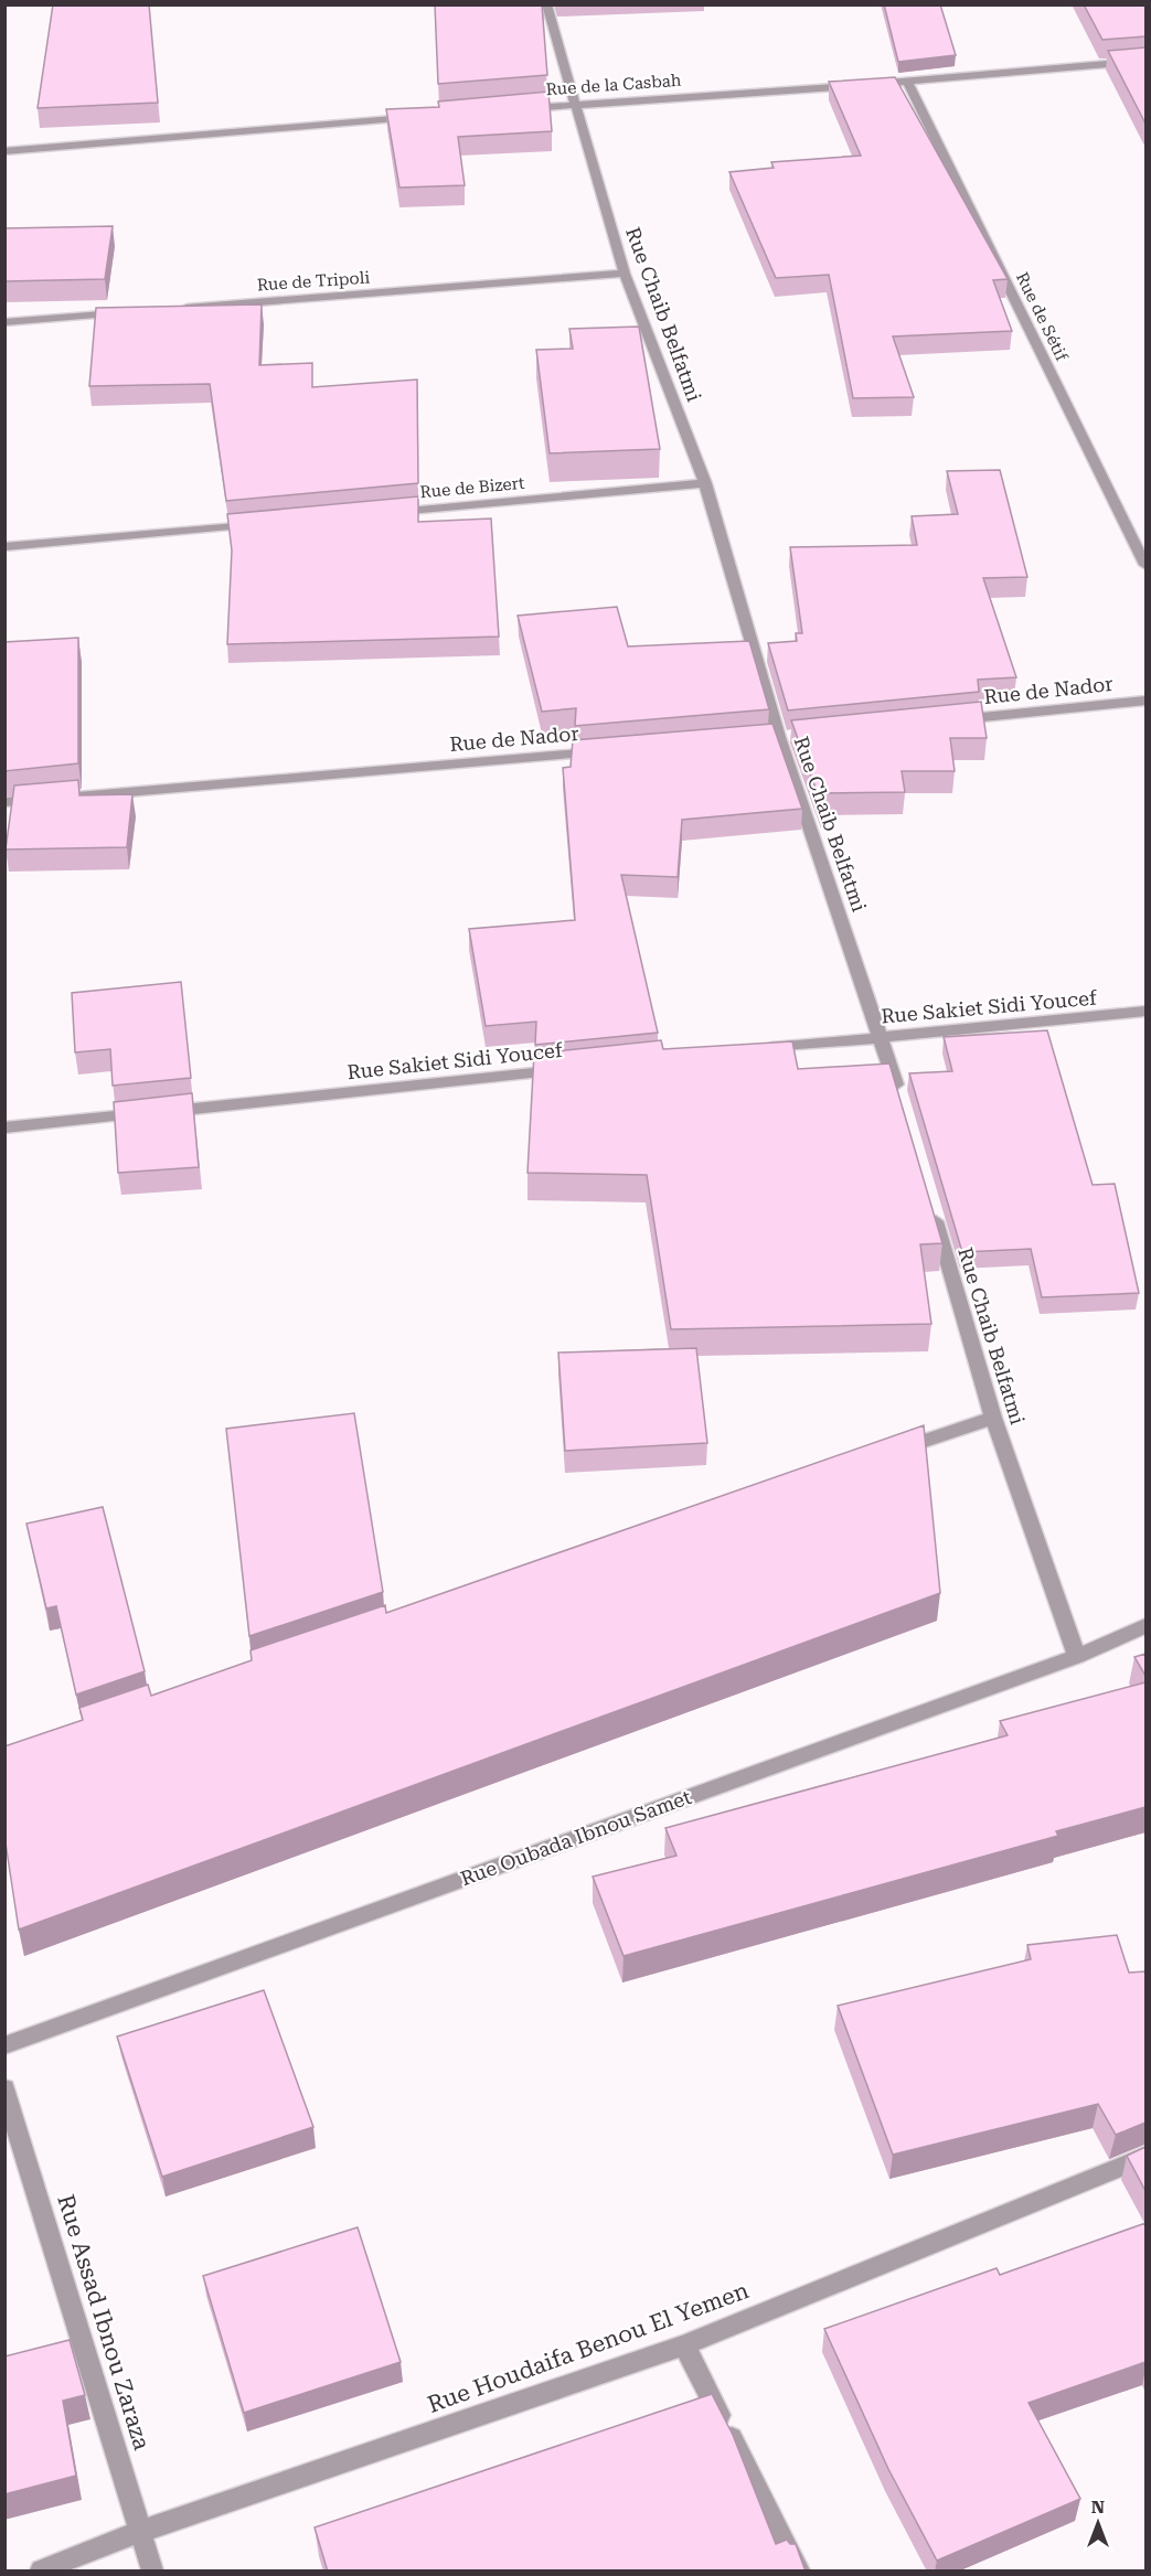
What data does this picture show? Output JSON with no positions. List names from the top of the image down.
{
  "streets": {
    "street": [
      "Rue de la Casbah",
      "Rue de Tripoli",
      "Rue Chaib Belfatmi",
      "Rue de Sétif",
      "Rue de Bizert",
      "Rue de Nador",
      "Rue Sakiet Sidi Youcef",
      "Rue Oubada Ibnou Samet",
      "Rue Assad Ibnou Zaraza",
      "Rue Houdaifa Benou El Yemen"
    ]
  },
  "crossings": [
    ["Rue de la Casbah", "Rue Chaib Belfatmi"],
    ["Rue de Tripoli", "Rue Chaib Belfatmi"],
    ["Rue Chaib Belfatmi", "Rue de Bizert"],
    ["Rue Chaib Belfatmi", "Rue Sakiet Sidi Youcef"],
    ["Rue Chaib Belfatmi", "Rue Oubada Ibnou Samet"],
    ["Rue Assad Ibnou Zaraza", "Rue Houdaifa Benou El Yemen"]
  ],
  "north": "top"
}
